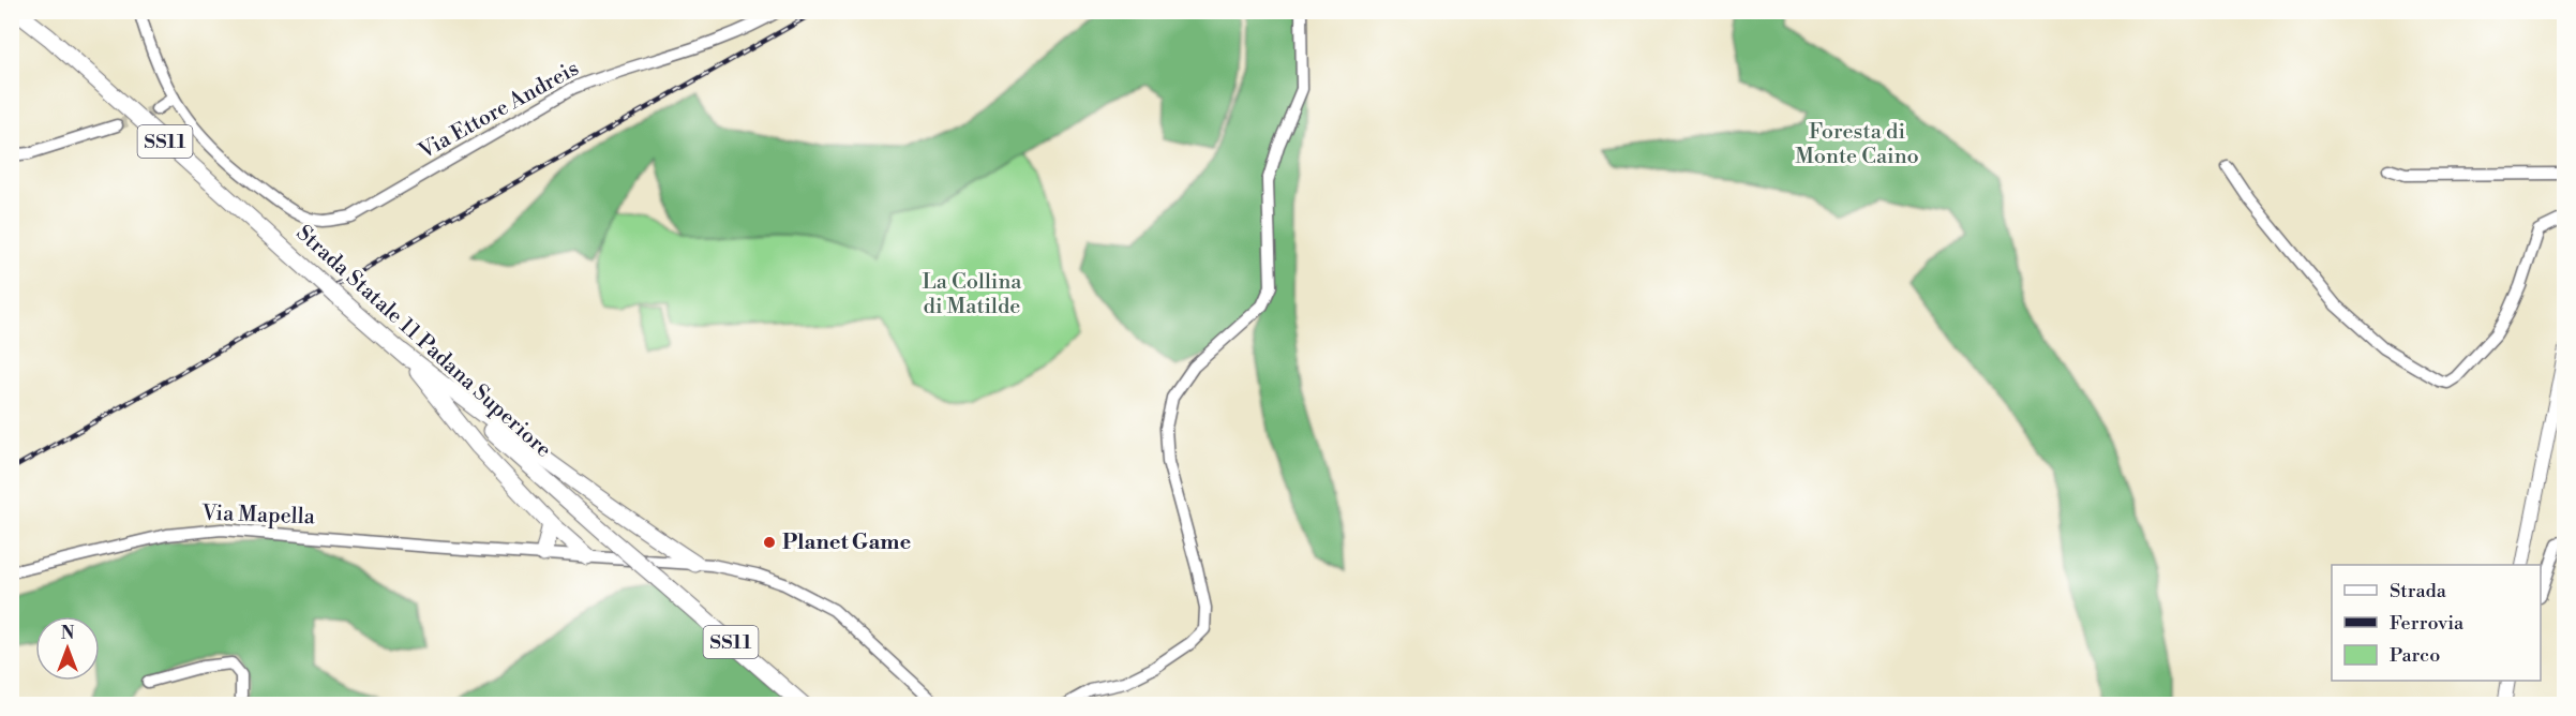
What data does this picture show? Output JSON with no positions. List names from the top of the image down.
{
  "streets": {
    "highway": ["SS11", "Strada Statale 11 Padana Superiore"],
    "street": ["Via Ettore Andreis", "Via Mapella"]
  },
  "parks": ["Foresta di Monte Caino", "La Collina di Matilde"],
  "places": ["Planet Game"],
  "legend": ["Strada", "Ferrovia", "Parco"],
  "north": "top"
}
